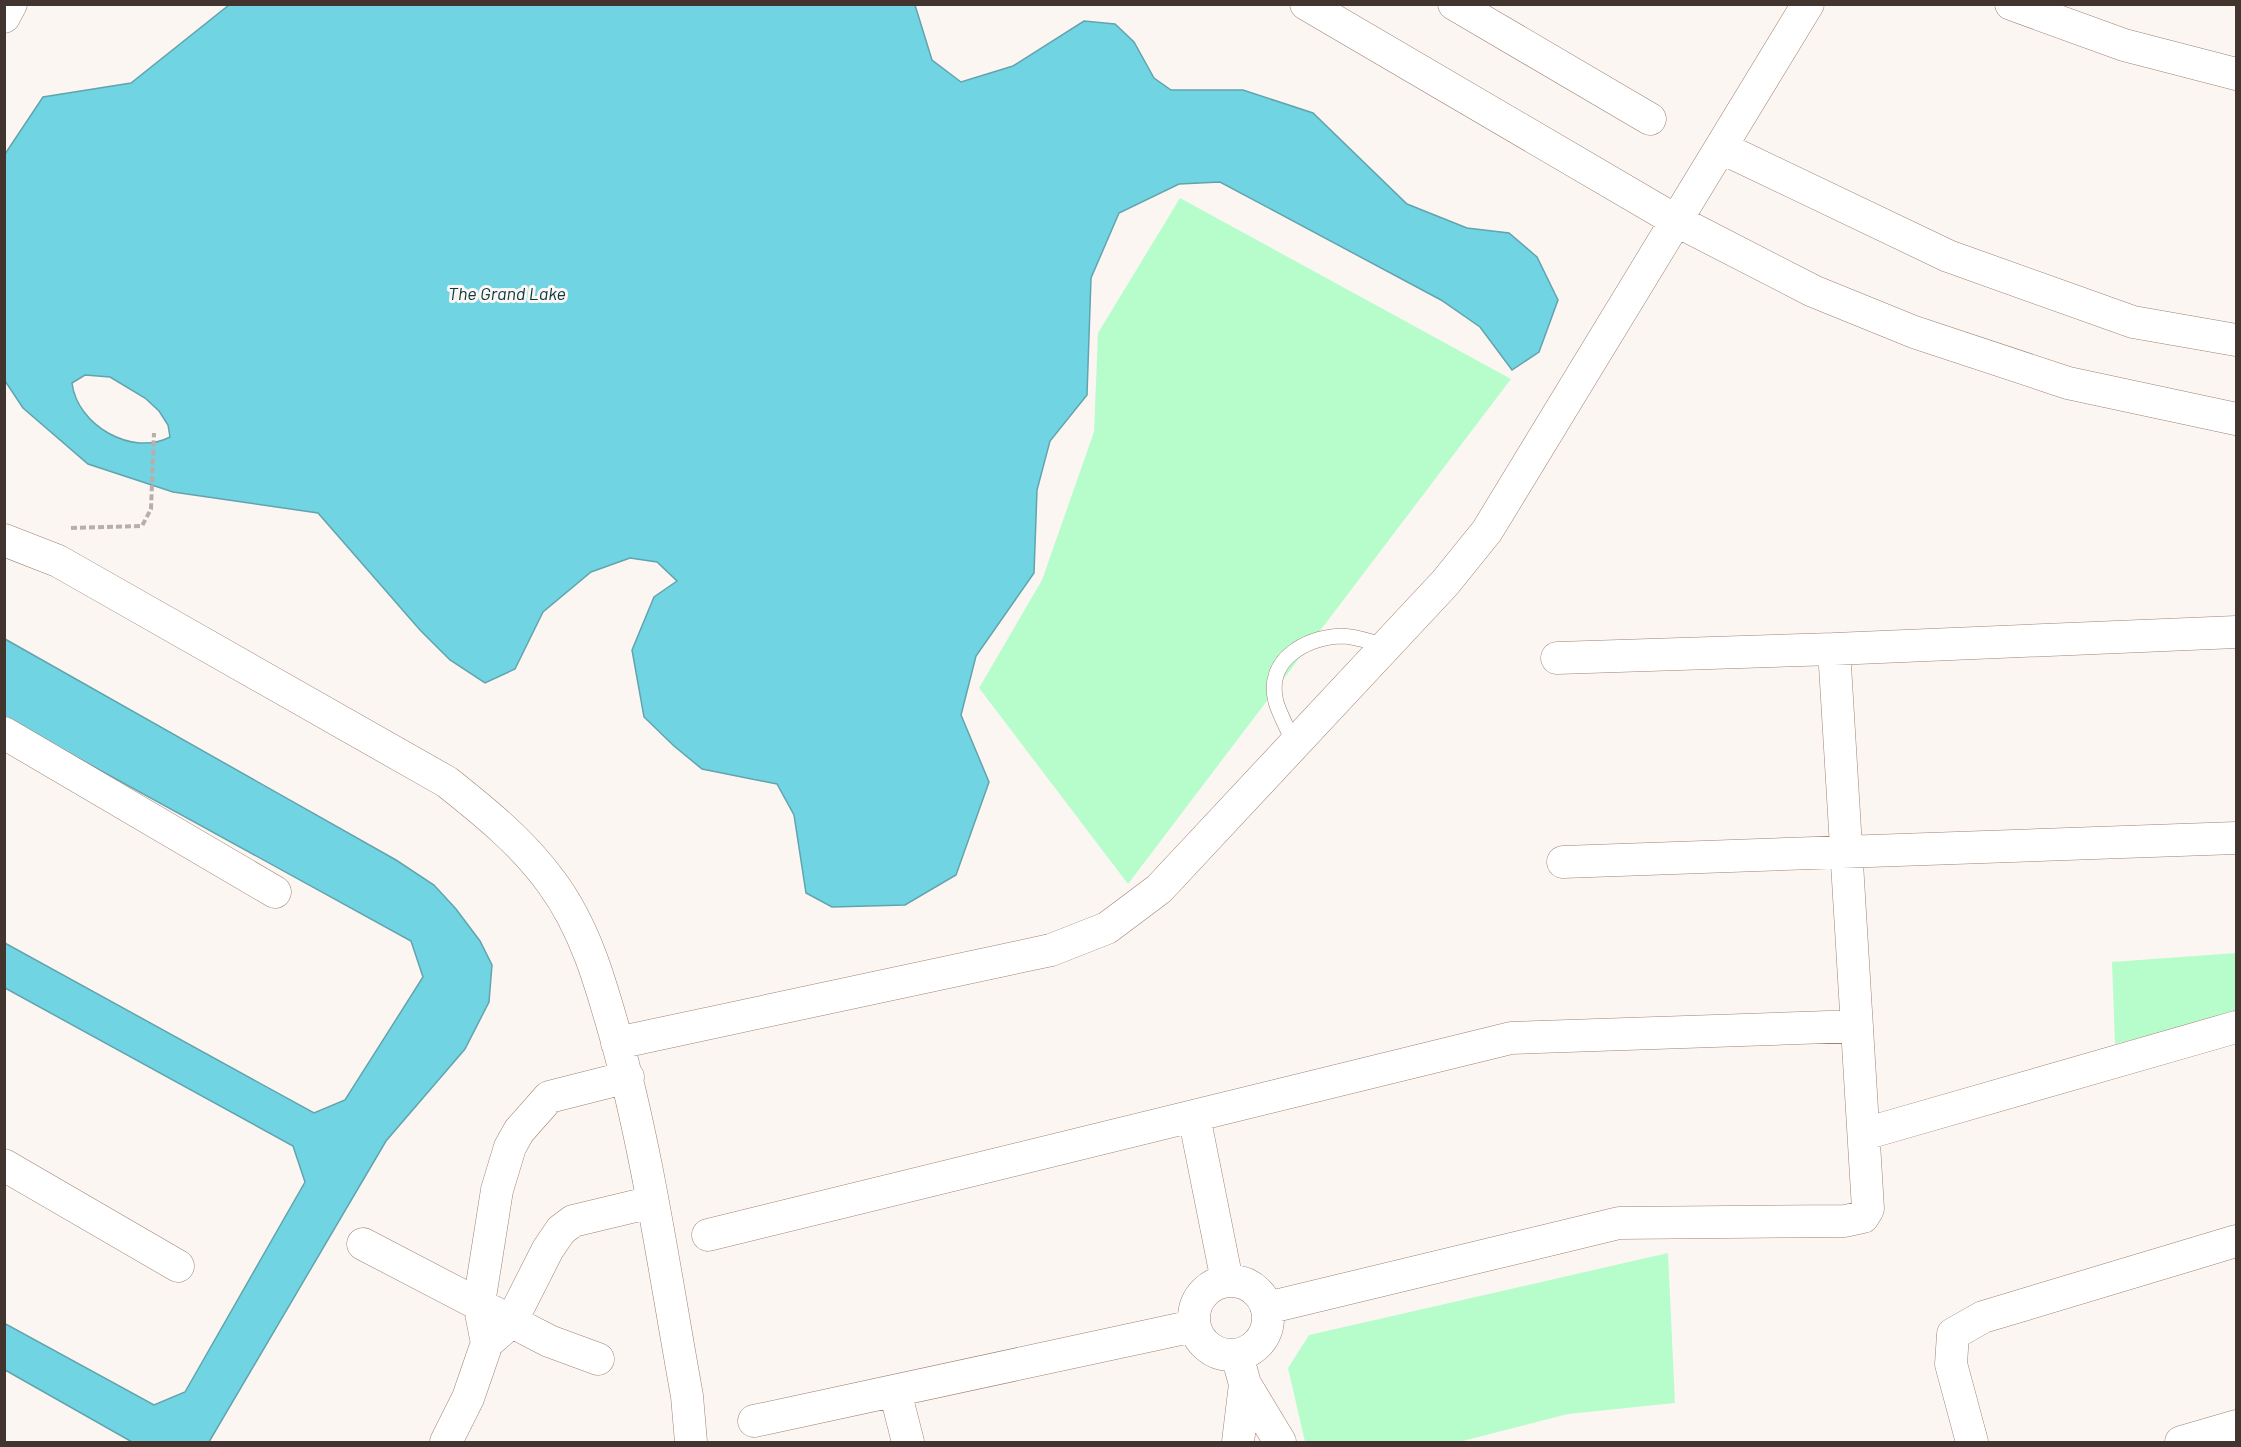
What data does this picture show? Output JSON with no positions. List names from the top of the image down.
{
  "water": ["The Grand Lake"]
}
